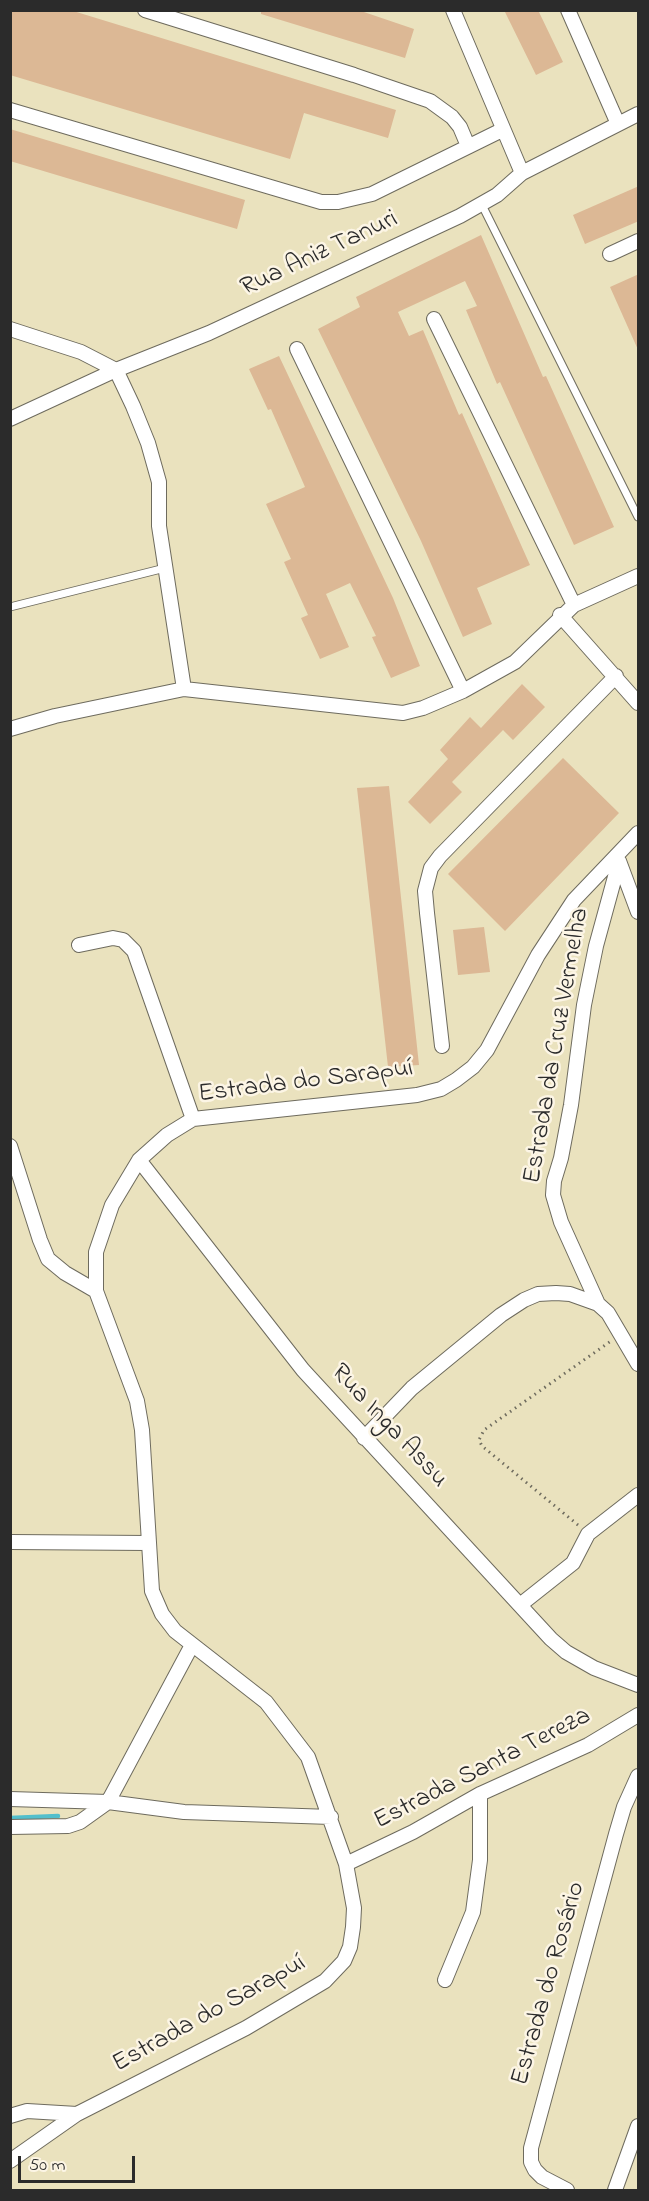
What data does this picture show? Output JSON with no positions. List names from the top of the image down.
{
  "streets": {
    "street": [
      "Rua Aniz Tanuri",
      "Estrada da Cruz Vermelha",
      "Estrada do Sarapuí",
      "Rua Inga Assu",
      "Estrada Santa Tereza",
      "Estrada do Rosário"
    ]
  },
  "crossings": [
    ["Estrada da Cruz Vermelha", "Estrada do Sarapuí"],
    ["Estrada do Sarapuí", "Rua Inga Assu"],
    ["Estrada do Sarapuí", "Estrada Santa Tereza"]
  ],
  "scale_bar": "50 m"
}
